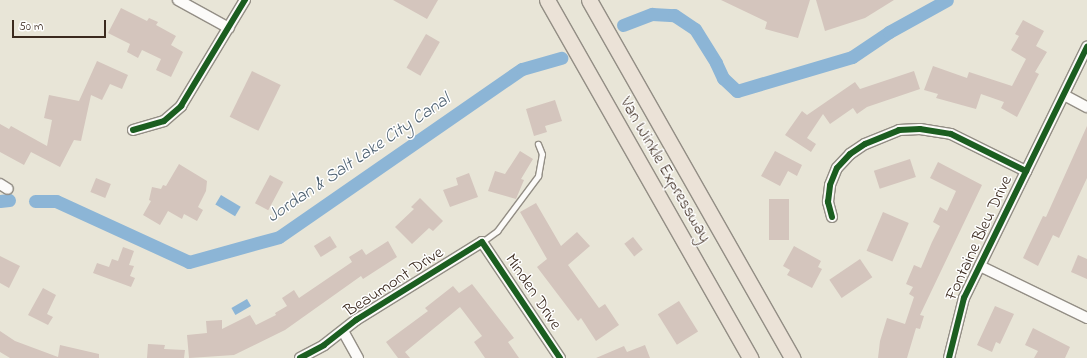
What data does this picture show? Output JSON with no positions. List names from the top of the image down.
{
  "streets": {
    "main road": ["Van Winkle Expressway"],
    "street": ["Fontaine Bleu Drive", "Beaumont Drive", "Minden Drive"]
  },
  "crossings": [
    ["Beaumont Drive", "Minden Drive"]
  ],
  "water": ["Jordan & Salt Lake City Canal"],
  "scale_bar": "50 m"
}
